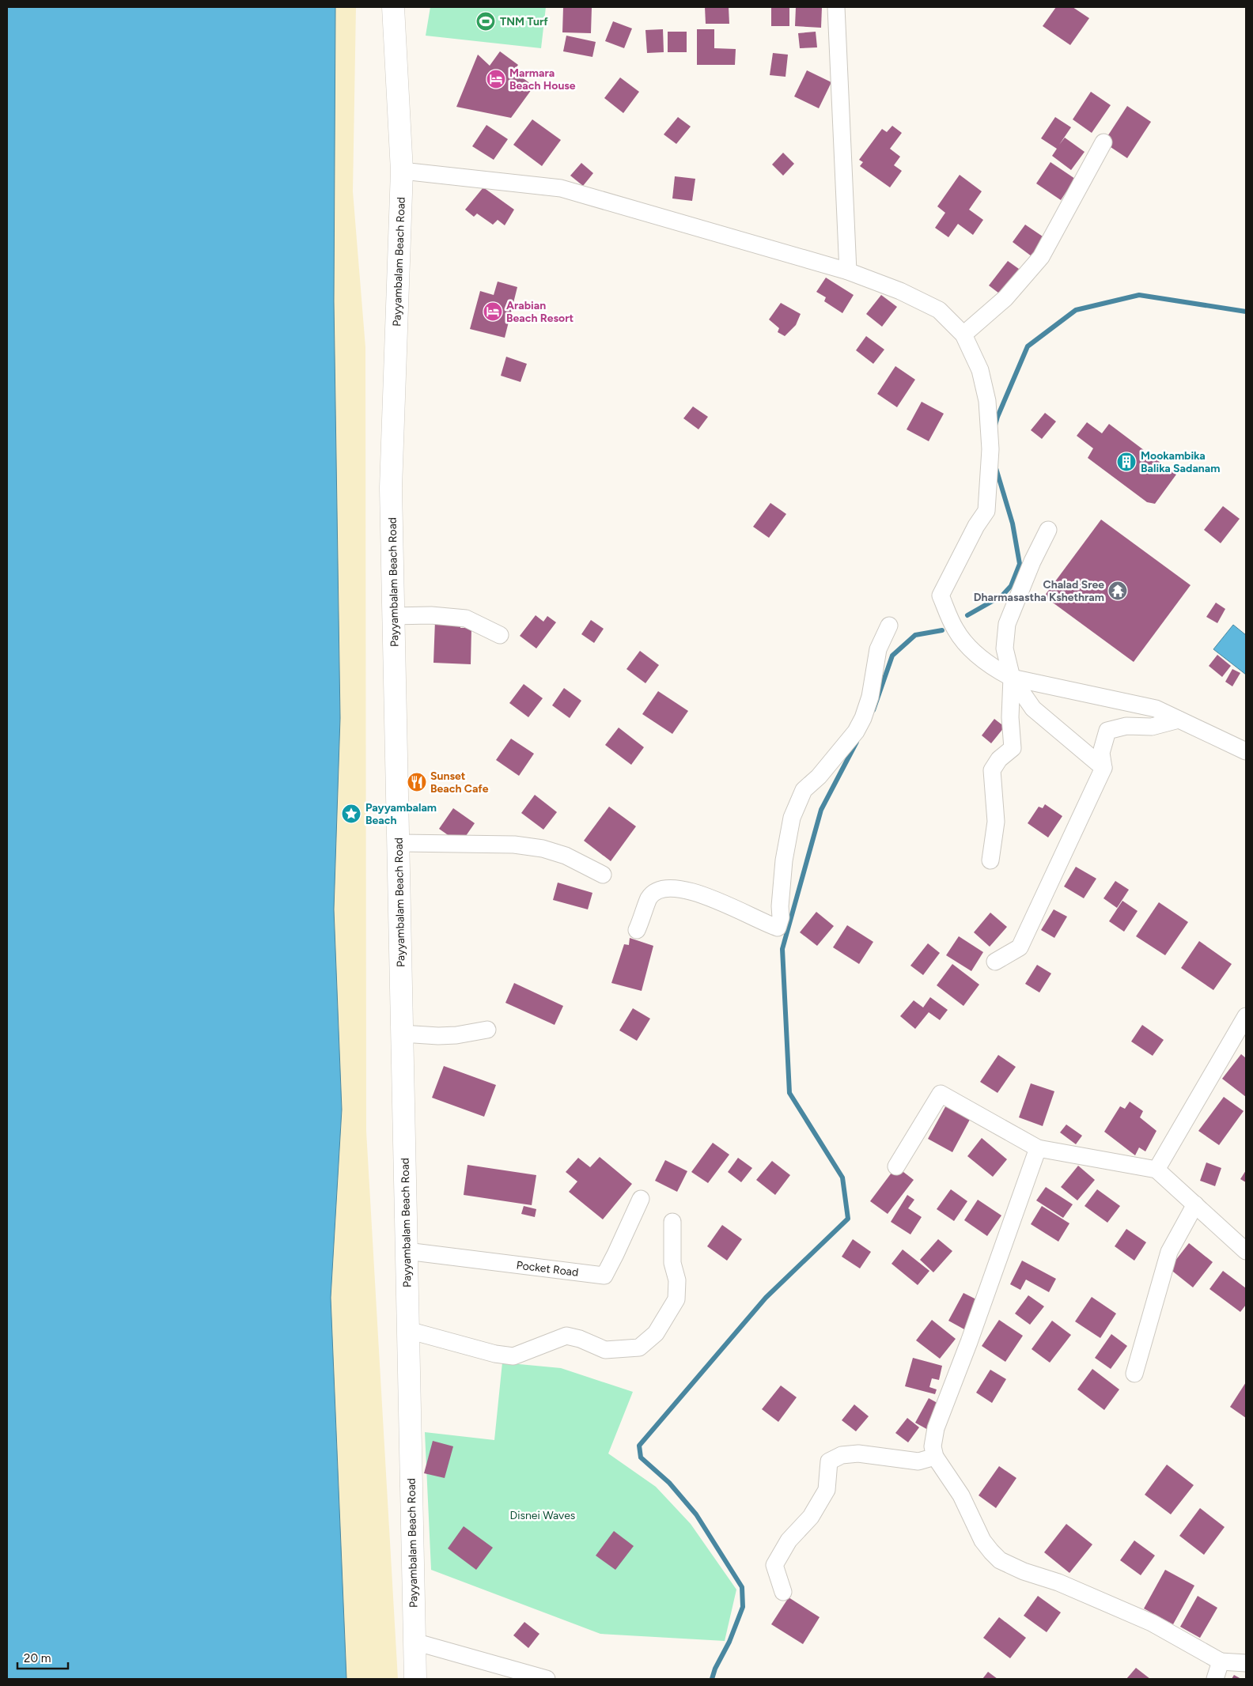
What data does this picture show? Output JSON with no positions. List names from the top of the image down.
{
  "streets": {
    "main road": ["Payyambalam Beach Road"],
    "street": ["Pocket Road"]
  },
  "crossings": [
    ["Payyambalam Beach Road", "Pocket Road"]
  ],
  "parks": ["Disnei Waves"],
  "places": {
    "sports": ["TNM Turf"],
    "hotel": ["Marmara Beach House", "Arabian Beach Resort"],
    "building": ["Mookambika Balika Sadanam"],
    "temple": ["Chalad Sree Dharmasastha Kshethram"],
    "restaurant": ["Sunset Beach Cafe"],
    "place": ["Payyambalam Beach"]
  },
  "scale_bar": "20 m"
}
